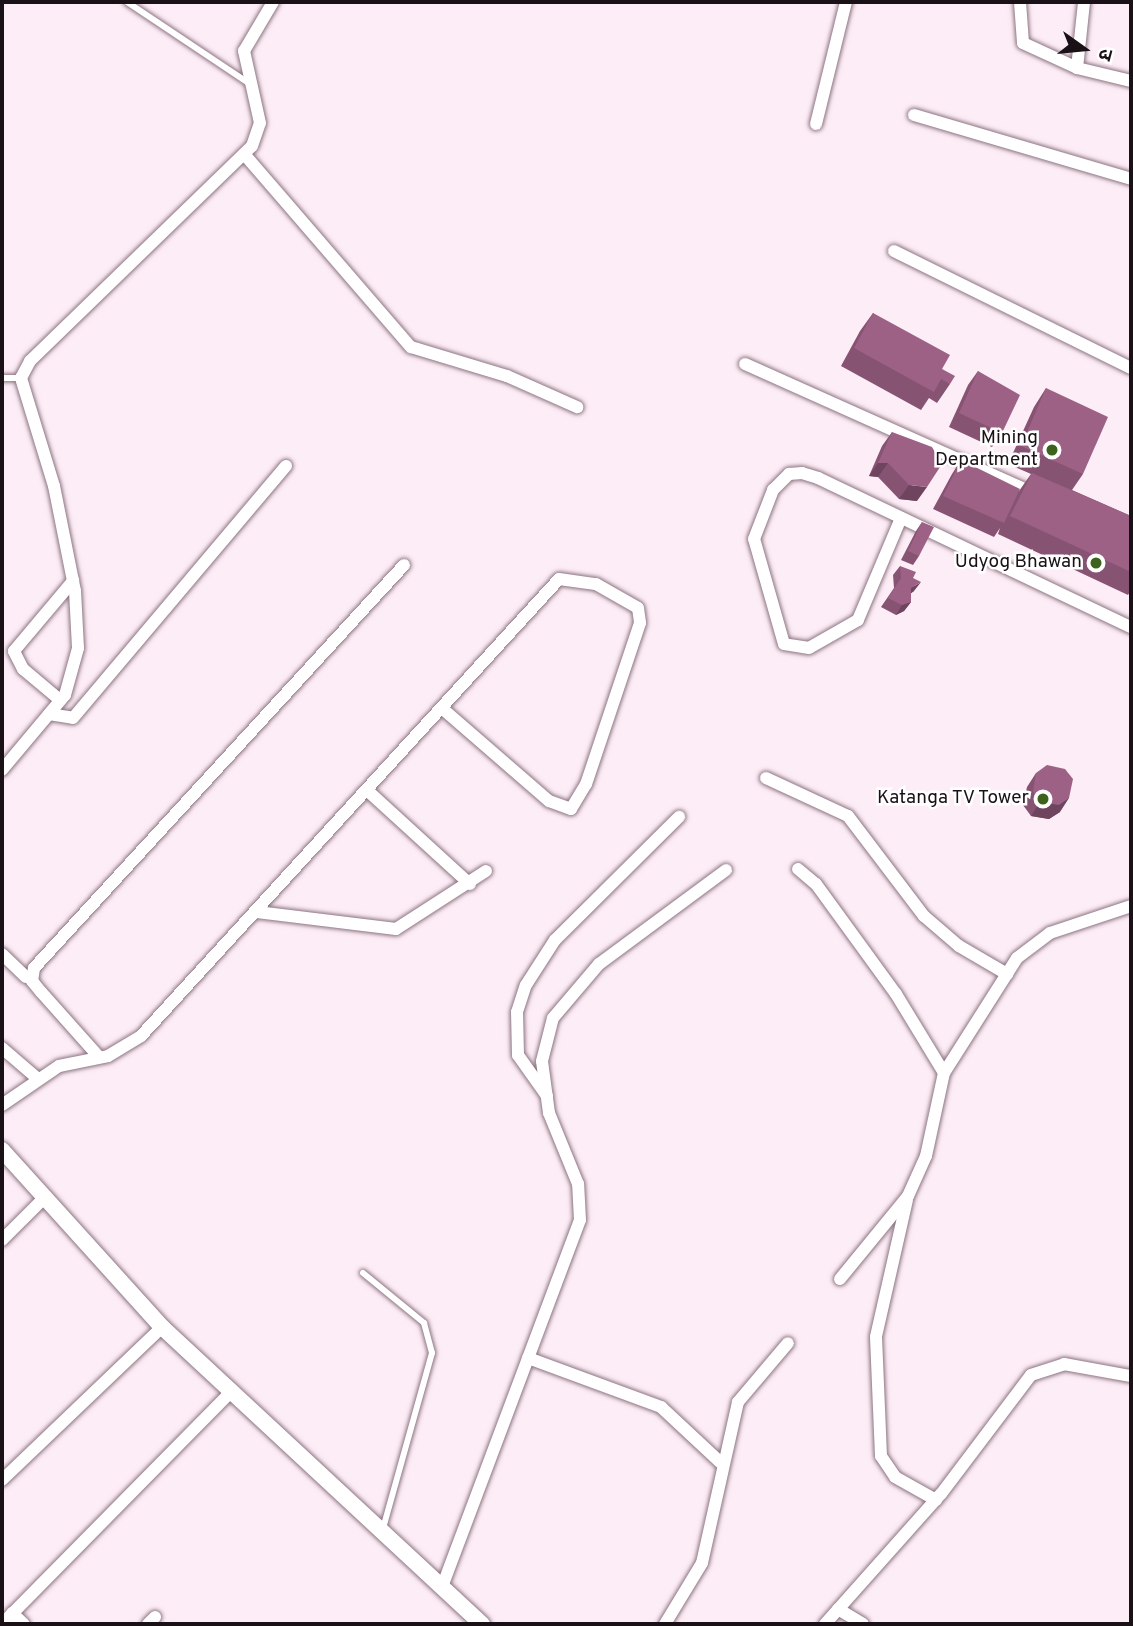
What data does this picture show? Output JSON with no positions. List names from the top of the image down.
{
  "places": ["Mining Department", "Udyog Bhawan", "Katanga TV Tower"],
  "north": "right"
}
